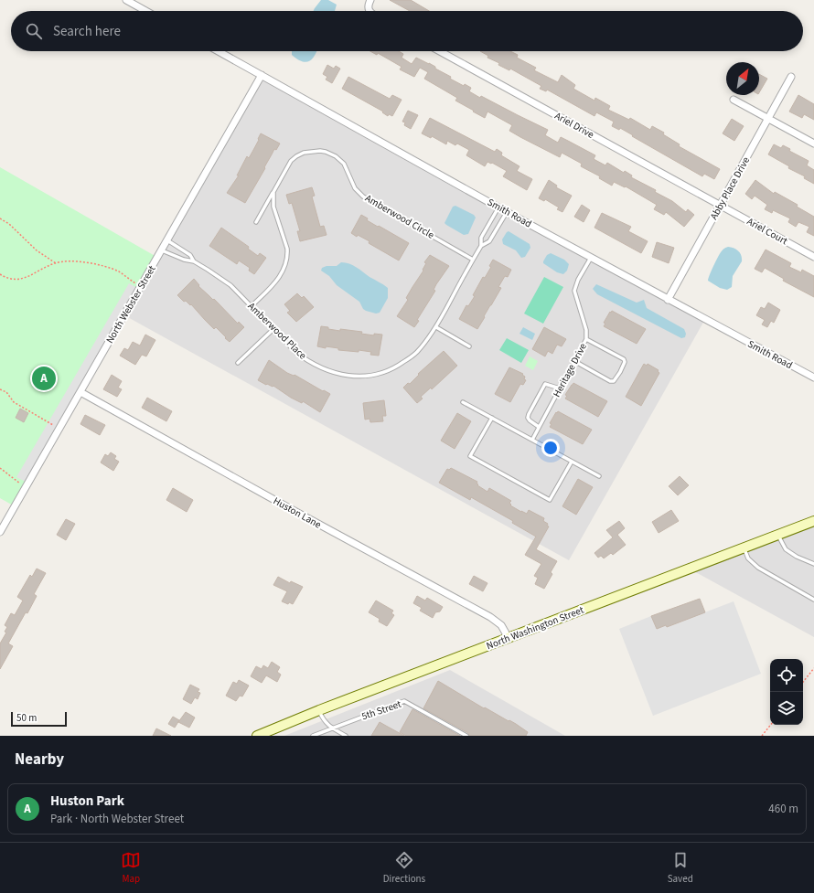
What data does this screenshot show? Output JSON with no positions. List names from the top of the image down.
{
  "streets": {
    "main road": ["North Washington Street"],
    "street": [
      "Ariel Drive",
      "Abby Place Drive",
      "Smith Road",
      "Ariel Court",
      "North Webster Street",
      "Huston Lane"
    ],
    "lane": [
      "Amberwood Circle",
      "Amberwood Place",
      "Heritage Drive",
      "5th Street"
    ]
  },
  "crossings": [
    ["Ariel Drive", "Abby Place Drive"],
    ["Ariel Drive", "Ariel Court"],
    ["Abby Place Drive", "Smith Road"],
    ["Abby Place Drive", "Ariel Court"],
    ["Smith Road", "North Webster Street"],
    ["Smith Road", "Amberwood Place"],
    ["Smith Road", "Heritage Drive"],
    ["Amberwood Circle", "Amberwood Place"],
    ["North Webster Street", "Amberwood Place"],
    ["North Webster Street", "Huston Lane"],
    ["Huston Lane", "North Washington Street"]
  ],
  "scale_bar": "50 m",
  "north": "top right",
  "page": {
    "search": "Search here",
    "pins": "A",
    "scale": "50 m",
    "heading": "Nearby",
    "list": [
      {
        "mark": "A",
        "name": "Huston Park",
        "note": "Park · North Webster Street",
        "value": "460 m"
      }
    ],
    "nav": ["Map", "Directions", "Saved"]
  }
}
